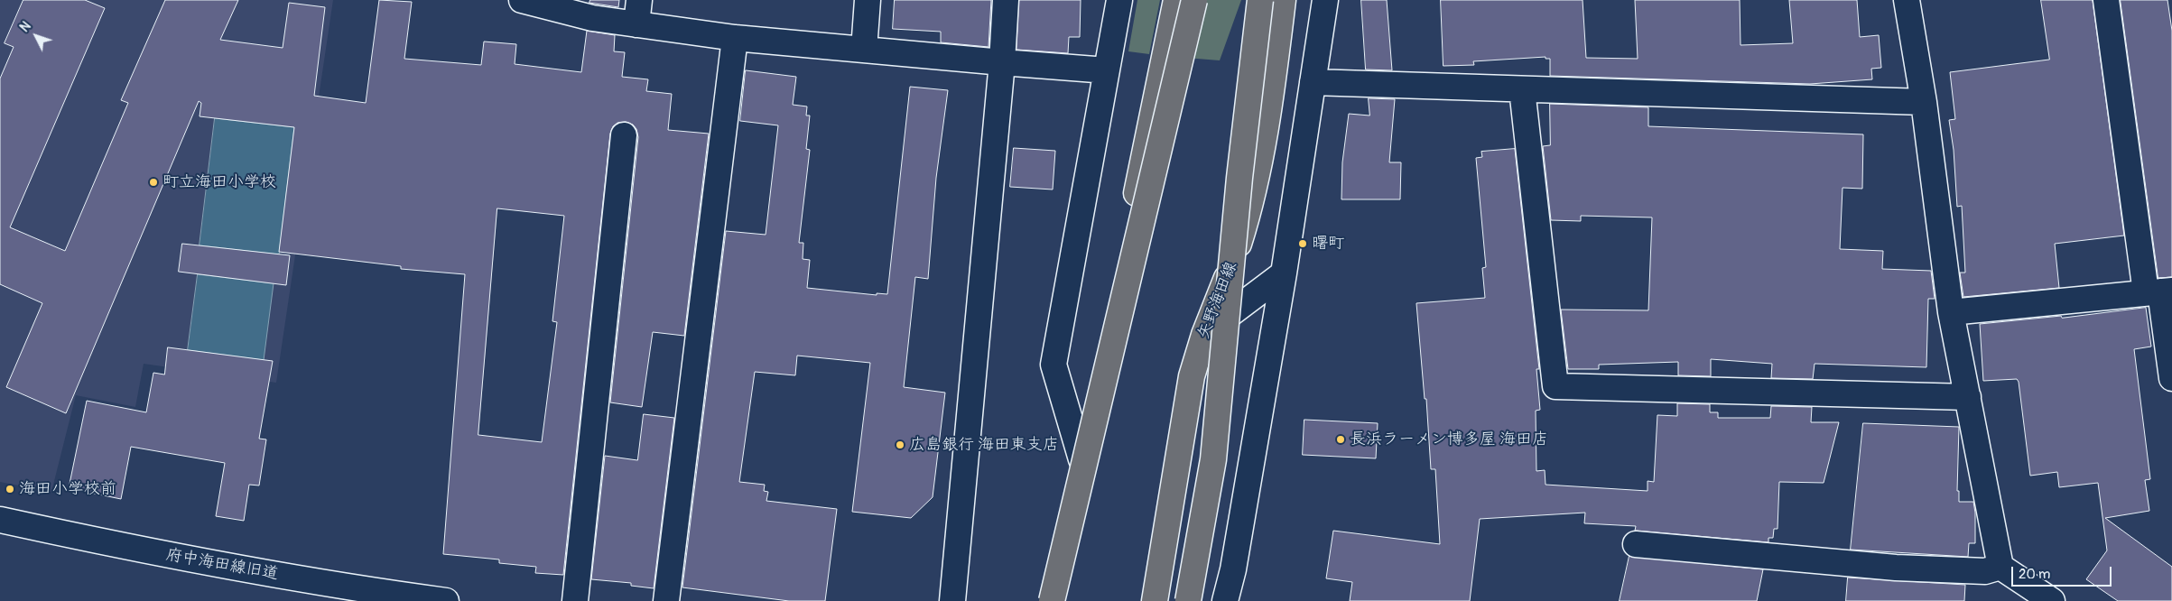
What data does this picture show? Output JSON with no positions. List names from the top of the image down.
{
  "streets": {
    "main road": ["矢野海田線"],
    "street": ["府中海田線旧道"]
  },
  "places": [
    "町立海田小学校",
    "曙町",
    "長浜ラーメン博多屋 海田店",
    "広島銀行 海田東支店",
    "海田小学校前"
  ],
  "scale_bar": "20 m",
  "north": "top left"
}
